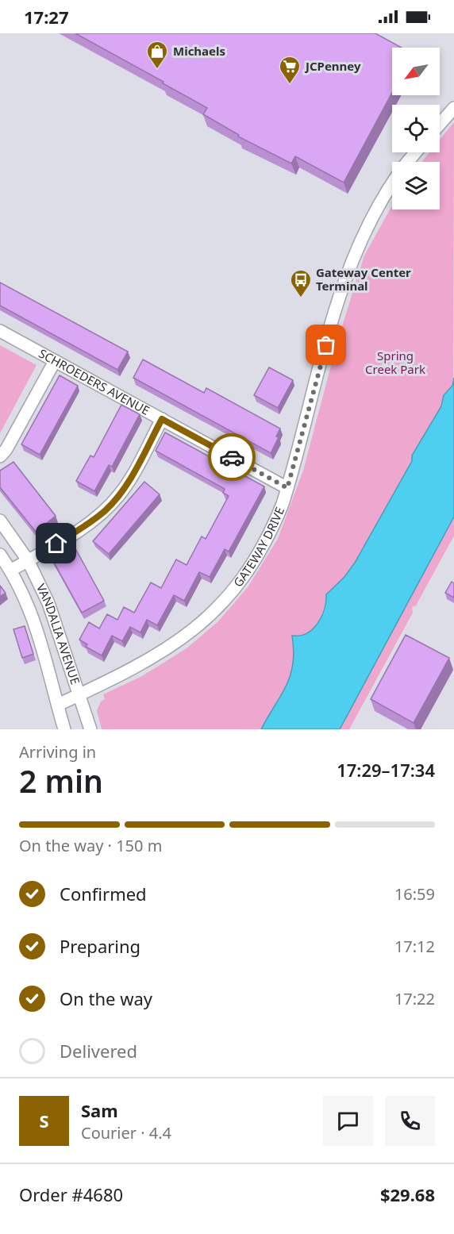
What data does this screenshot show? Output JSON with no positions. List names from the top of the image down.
{
  "streets": {
    "street": ["SCHROEDERS AVENUE", "GATEWAY DRIVE", "VANDALIA AVENUE"]
  },
  "crossings": [
    ["SCHROEDERS AVENUE", "GATEWAY DRIVE"],
    ["GATEWAY DRIVE", "VANDALIA AVENUE"]
  ],
  "parks": ["Spring Creek Park"],
  "places": {
    "shop": ["Michaels"],
    "supermarket": ["JCPenney"],
    "bus stop": ["Gateway Center Terminal"]
  },
  "north": "bottom left",
  "page": {
    "status": "17:27",
    "heading": ["2 min", "Arriving in", "17:29–17:34"],
    "panel": [
      "Sam",
      "Courier · 4.4",
      "Order #4680",
      "$29.68"
    ],
    "bar": "On the way · 150 m",
    "list": [
      ["Confirmed", "16:59"],
      ["Preparing", "17:12"],
      ["On the way", "17:22"],
      "Delivered"
    ],
    "round": "S"
  }
}
